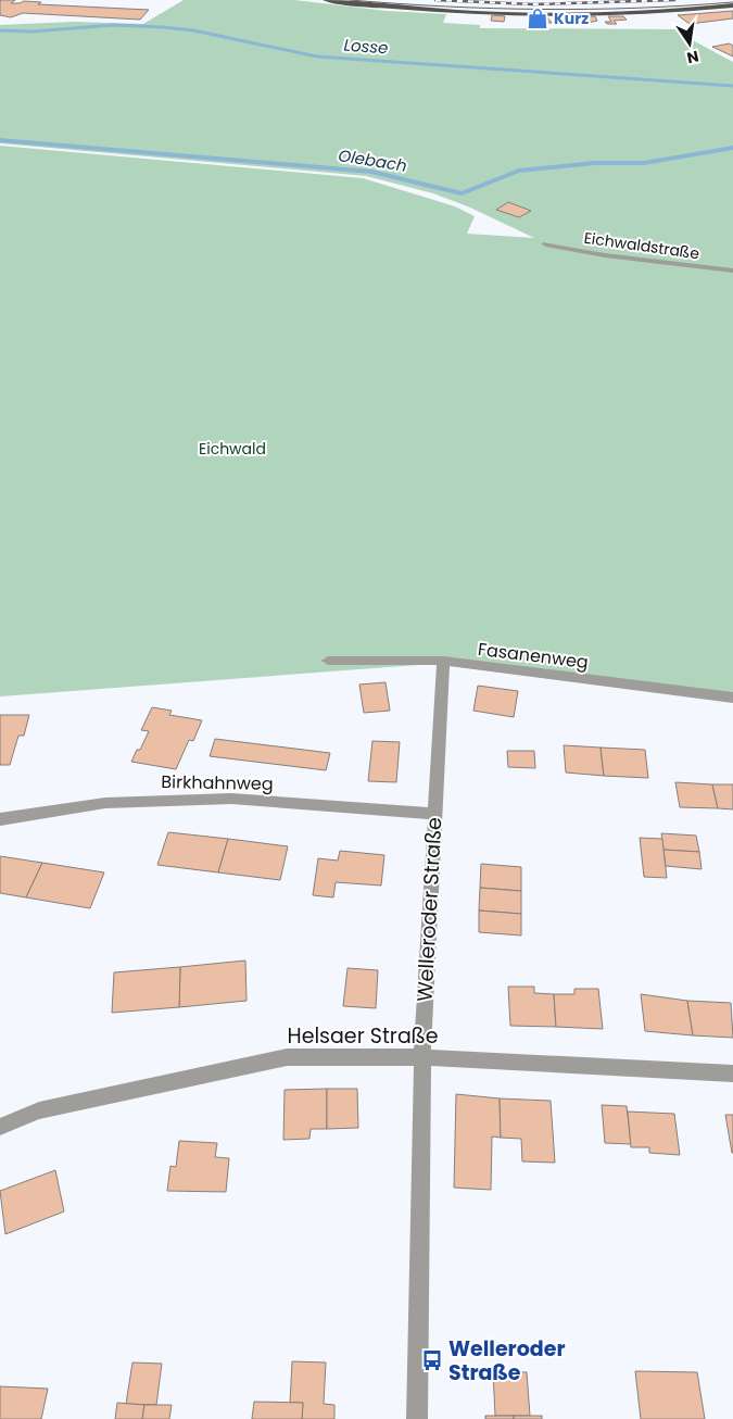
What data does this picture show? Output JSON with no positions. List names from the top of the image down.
{
  "streets": {
    "street": [
      "Eichwaldstraße",
      "Fasanenweg",
      "Birkhahnweg",
      "Welleroder Straße",
      "Helsaer Straße"
    ]
  },
  "crossings": [
    ["Fasanenweg", "Welleroder Straße"],
    ["Birkhahnweg", "Welleroder Straße"],
    ["Welleroder Straße", "Helsaer Straße"]
  ],
  "water": ["Losse", "Olebach"],
  "parks": ["Eichwald"],
  "places": {
    "shop": ["Kurz"],
    "bus stop": ["Welleroder Straße"]
  },
  "north": "bottom"
}
